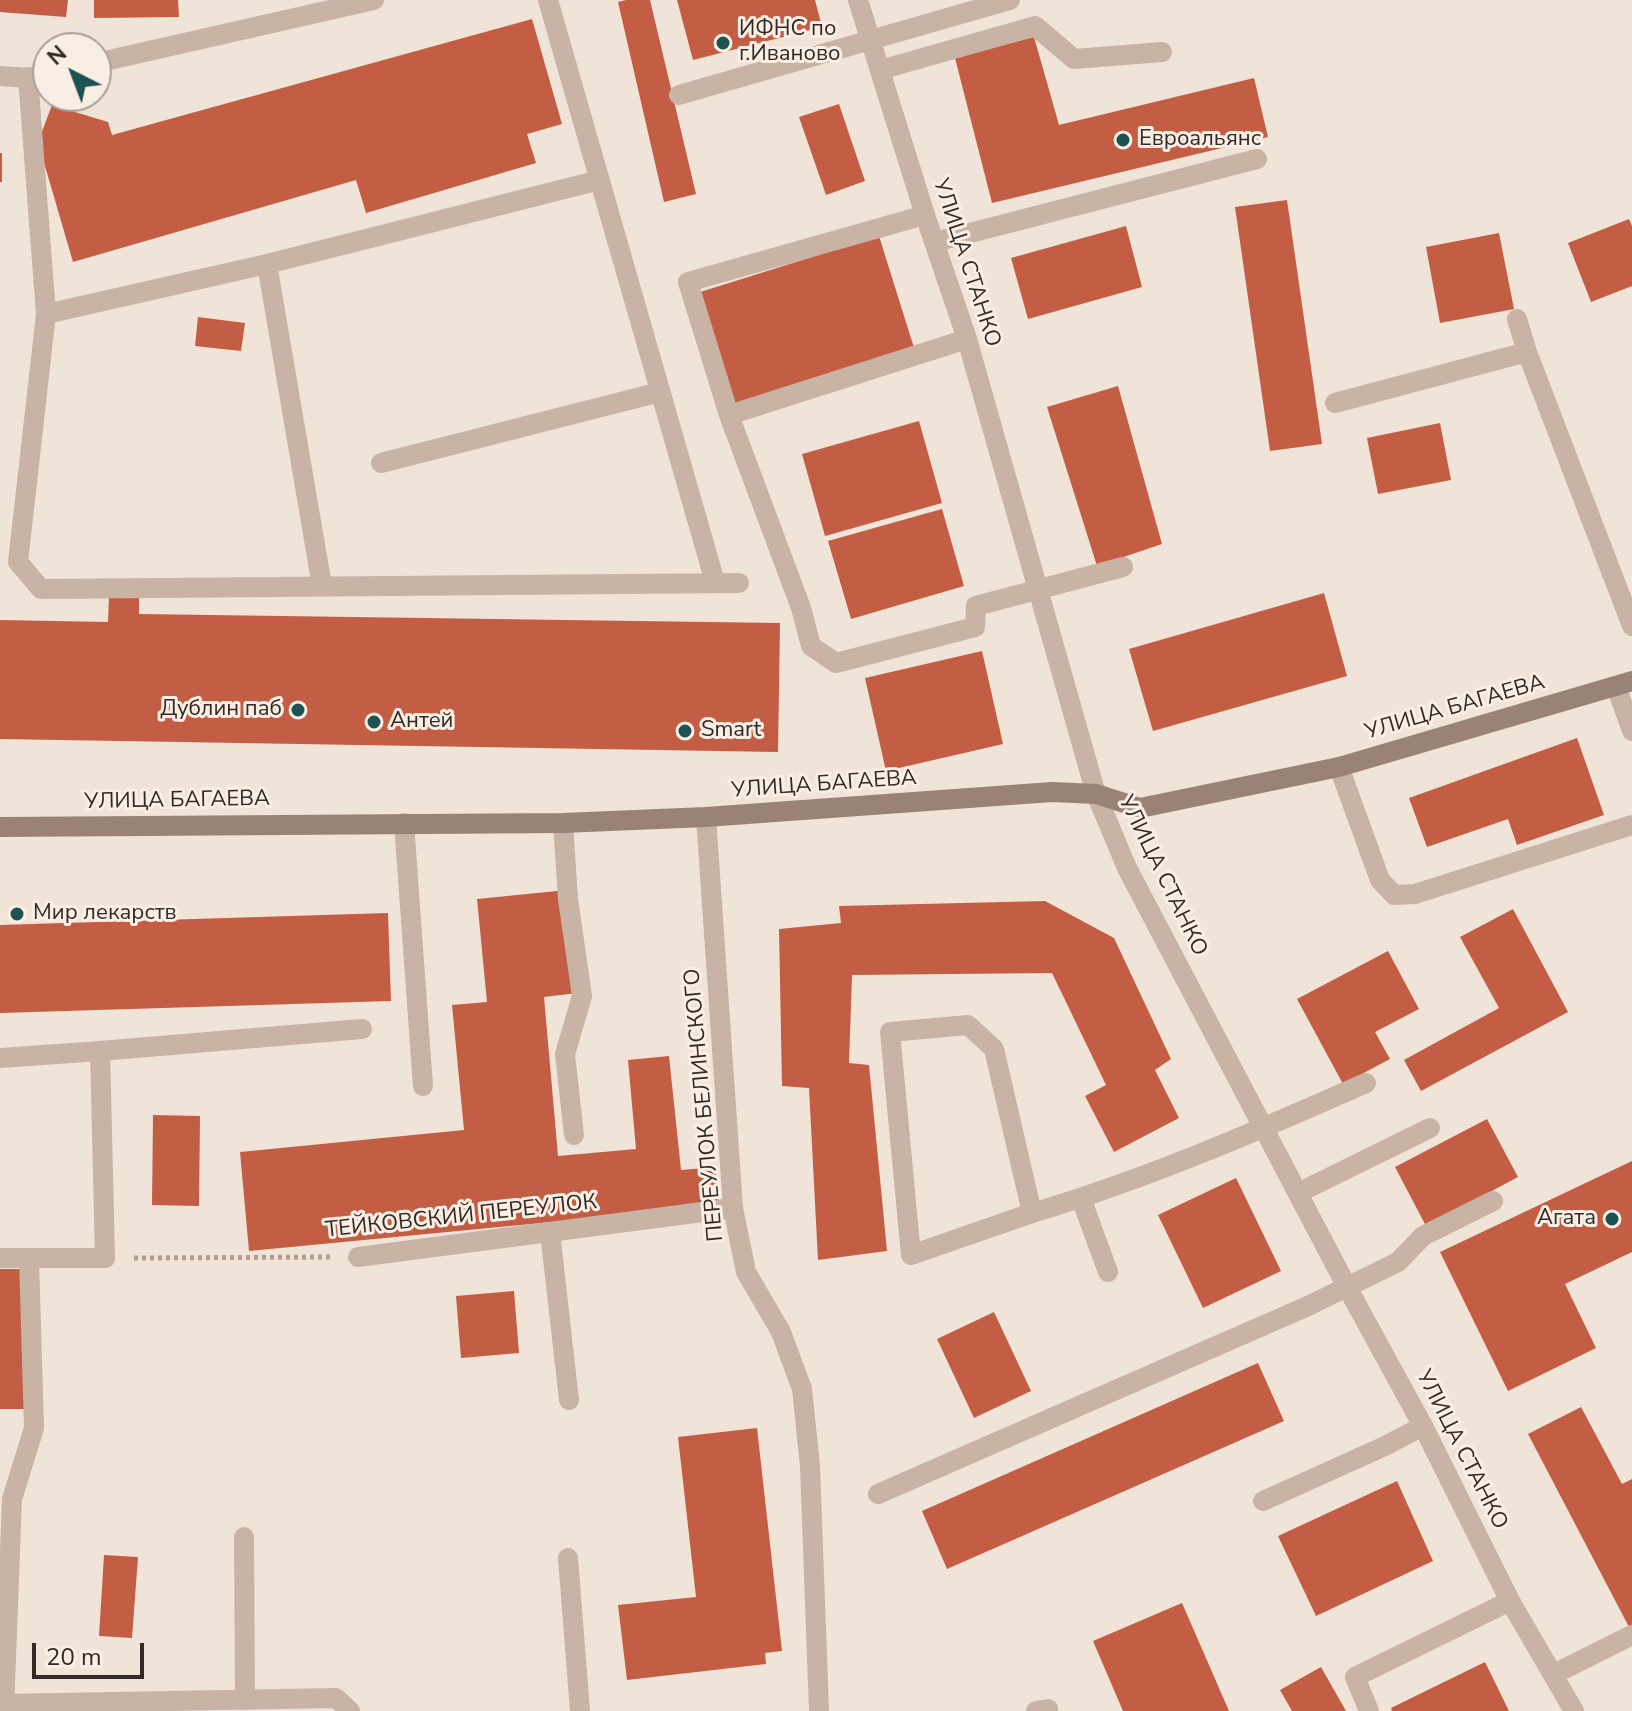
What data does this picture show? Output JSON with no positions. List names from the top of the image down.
{
  "streets": {
    "street": [
      "УЛИЦА СТАНКО",
      "УЛИЦА БАГАЕВА",
      "ПЕРЕУЛОК БЕЛИНСКОГО",
      "ТЕЙКОВСКИЙ ПЕРЕУЛОК"
    ]
  },
  "crossings": [
    ["УЛИЦА СТАНКО", "УЛИЦА БАГАЕВА"],
    ["УЛИЦА БАГАЕВА", "ПЕРЕУЛОК БЕЛИНСКОГО"],
    ["ПЕРЕУЛОК БЕЛИНСКОГО", "ТЕЙКОВСКИЙ ПЕРЕУЛОК"]
  ],
  "places": [
    "ИФНС по г.Иваново",
    "Евроальянс",
    "Дублин паб",
    "Антей",
    "Smart",
    "Мир лекарств",
    "Агата"
  ],
  "scale_bar": "20 m",
  "north": "top left"
}
